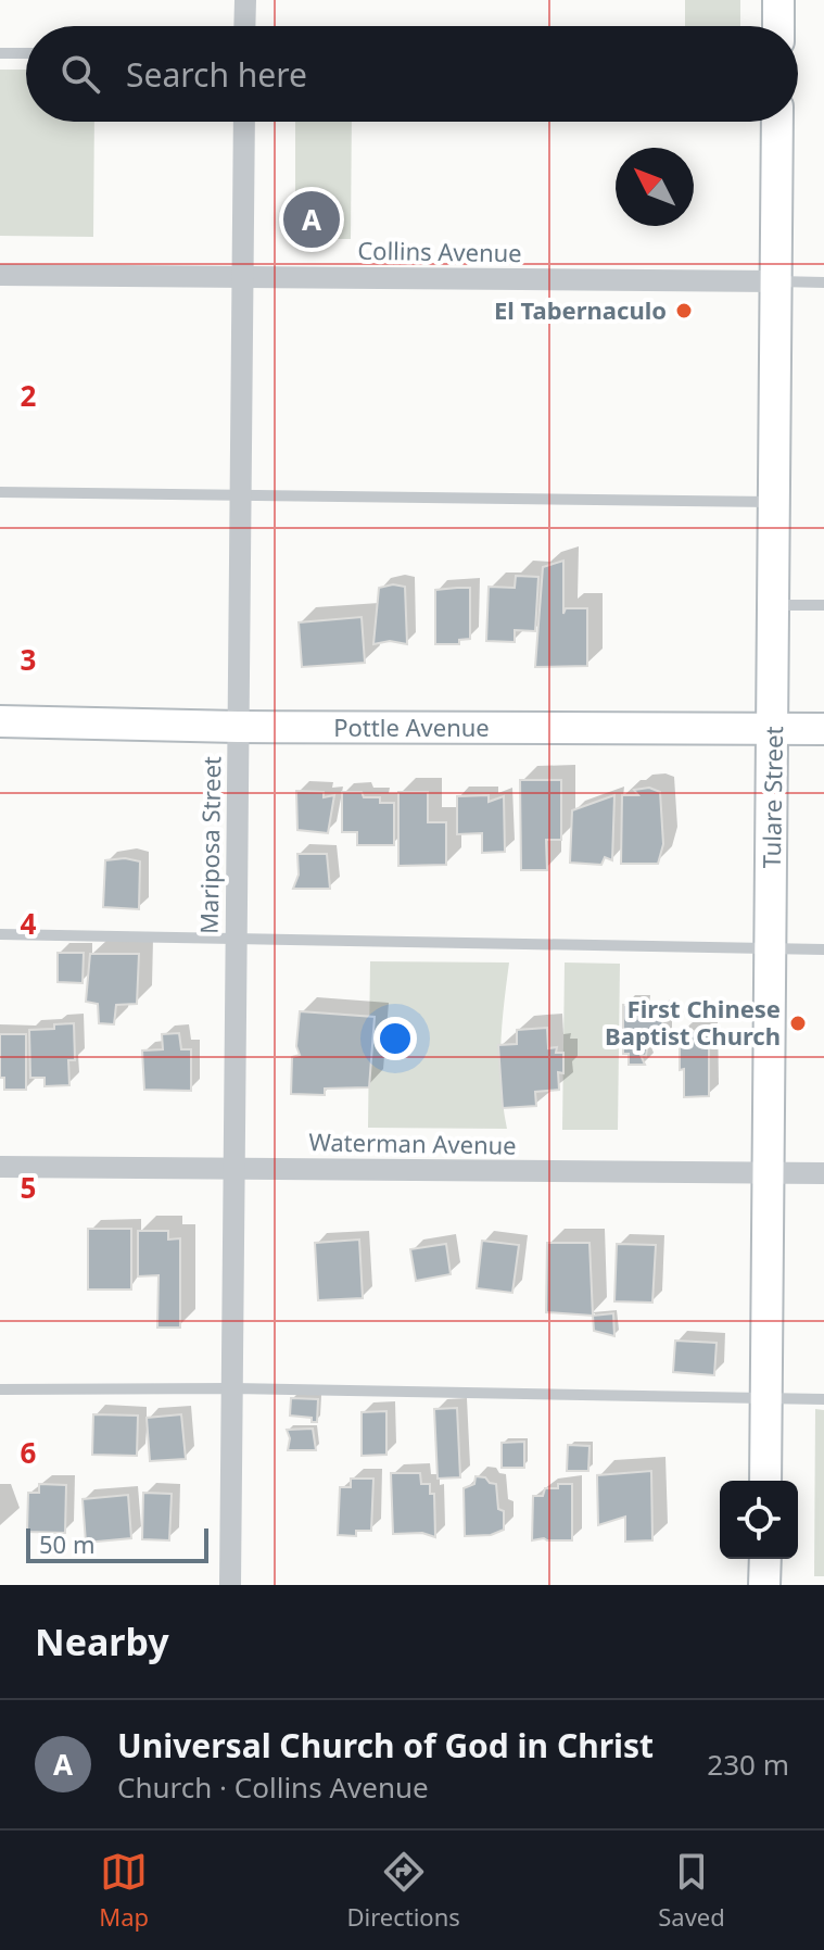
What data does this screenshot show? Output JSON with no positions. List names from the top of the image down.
{
  "streets": {
    "main road": ["Pottle Avenue", "Tulare Street"],
    "street": ["Collins Avenue", "Mariposa Street", "Waterman Avenue"]
  },
  "crossings": [
    ["Collins Avenue", "Tulare Street"],
    ["Collins Avenue", "Mariposa Street"],
    ["Pottle Avenue", "Tulare Street"],
    ["Pottle Avenue", "Mariposa Street"],
    ["Tulare Street", "Waterman Avenue"],
    ["Mariposa Street", "Waterman Avenue"]
  ],
  "places": ["El Tabernaculo", "First Chinese Baptist Church"],
  "scale_bar": "50 m",
  "north": "top left",
  "page": {
    "search": "Search here",
    "pins": "A",
    "scale": "50 m",
    "heading": "Nearby",
    "list": [
      {
        "mark": "A",
        "name": "Universal Church of God in Christ",
        "note": "Church · Collins Avenue",
        "value": "230 m"
      }
    ],
    "nav": ["Map", "Directions", "Saved"]
  },
  "grid": {
    "rows": [
      "2",
      "3",
      "4",
      "5",
      "6"
    ]
  }
}
